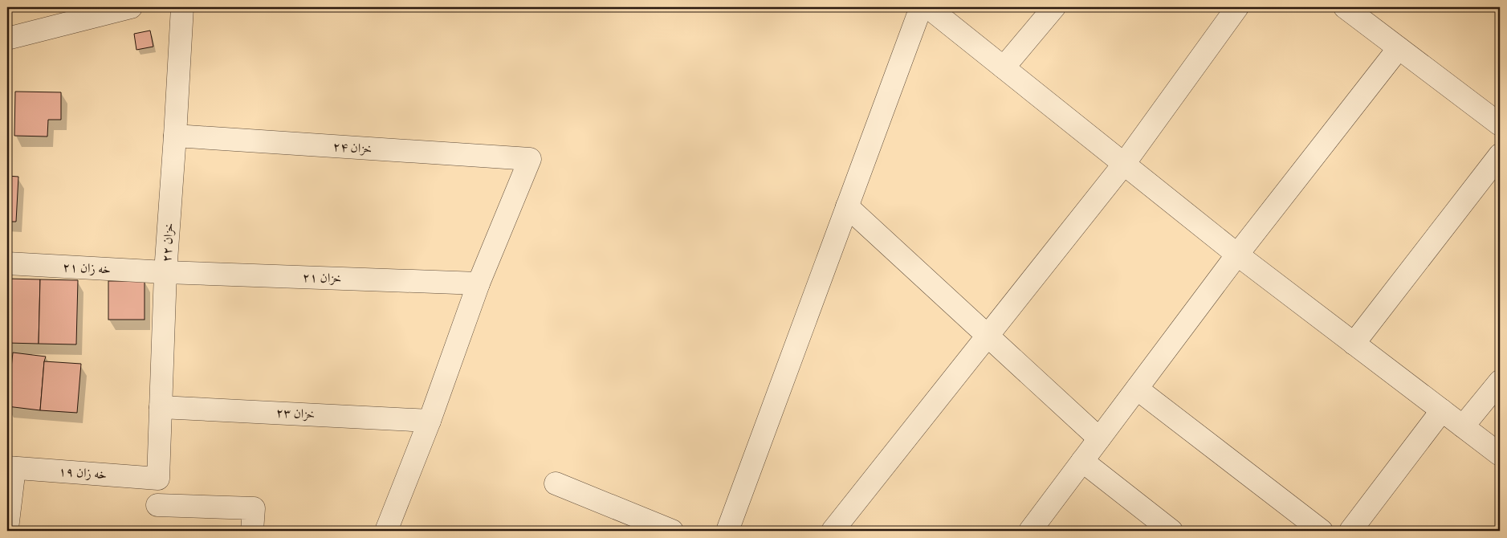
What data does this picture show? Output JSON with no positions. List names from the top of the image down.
{
  "streets": {
    "street": [
      "خزان ۲۴",
      "خزان ۲۲",
      "خه زان ۲۱",
      "خزان ۲۱",
      "خزان ۲۳",
      "خه زان ۱۹"
    ]
  },
  "crossings": [
    ["خزان ۲۴", "خزان ۲۲"],
    ["خزان ۲۴", "خزان ۲۱"],
    ["خزان ۲۲", "خه زان ۲۱"],
    ["خزان ۲۲", "خزان ۲۱"],
    ["خزان ۲۲", "خزان ۲۳"],
    ["خزان ۲۲", "خه زان ۱۹"],
    ["خه زان ۲۱", "خزان ۲۱"]
  ]
}
